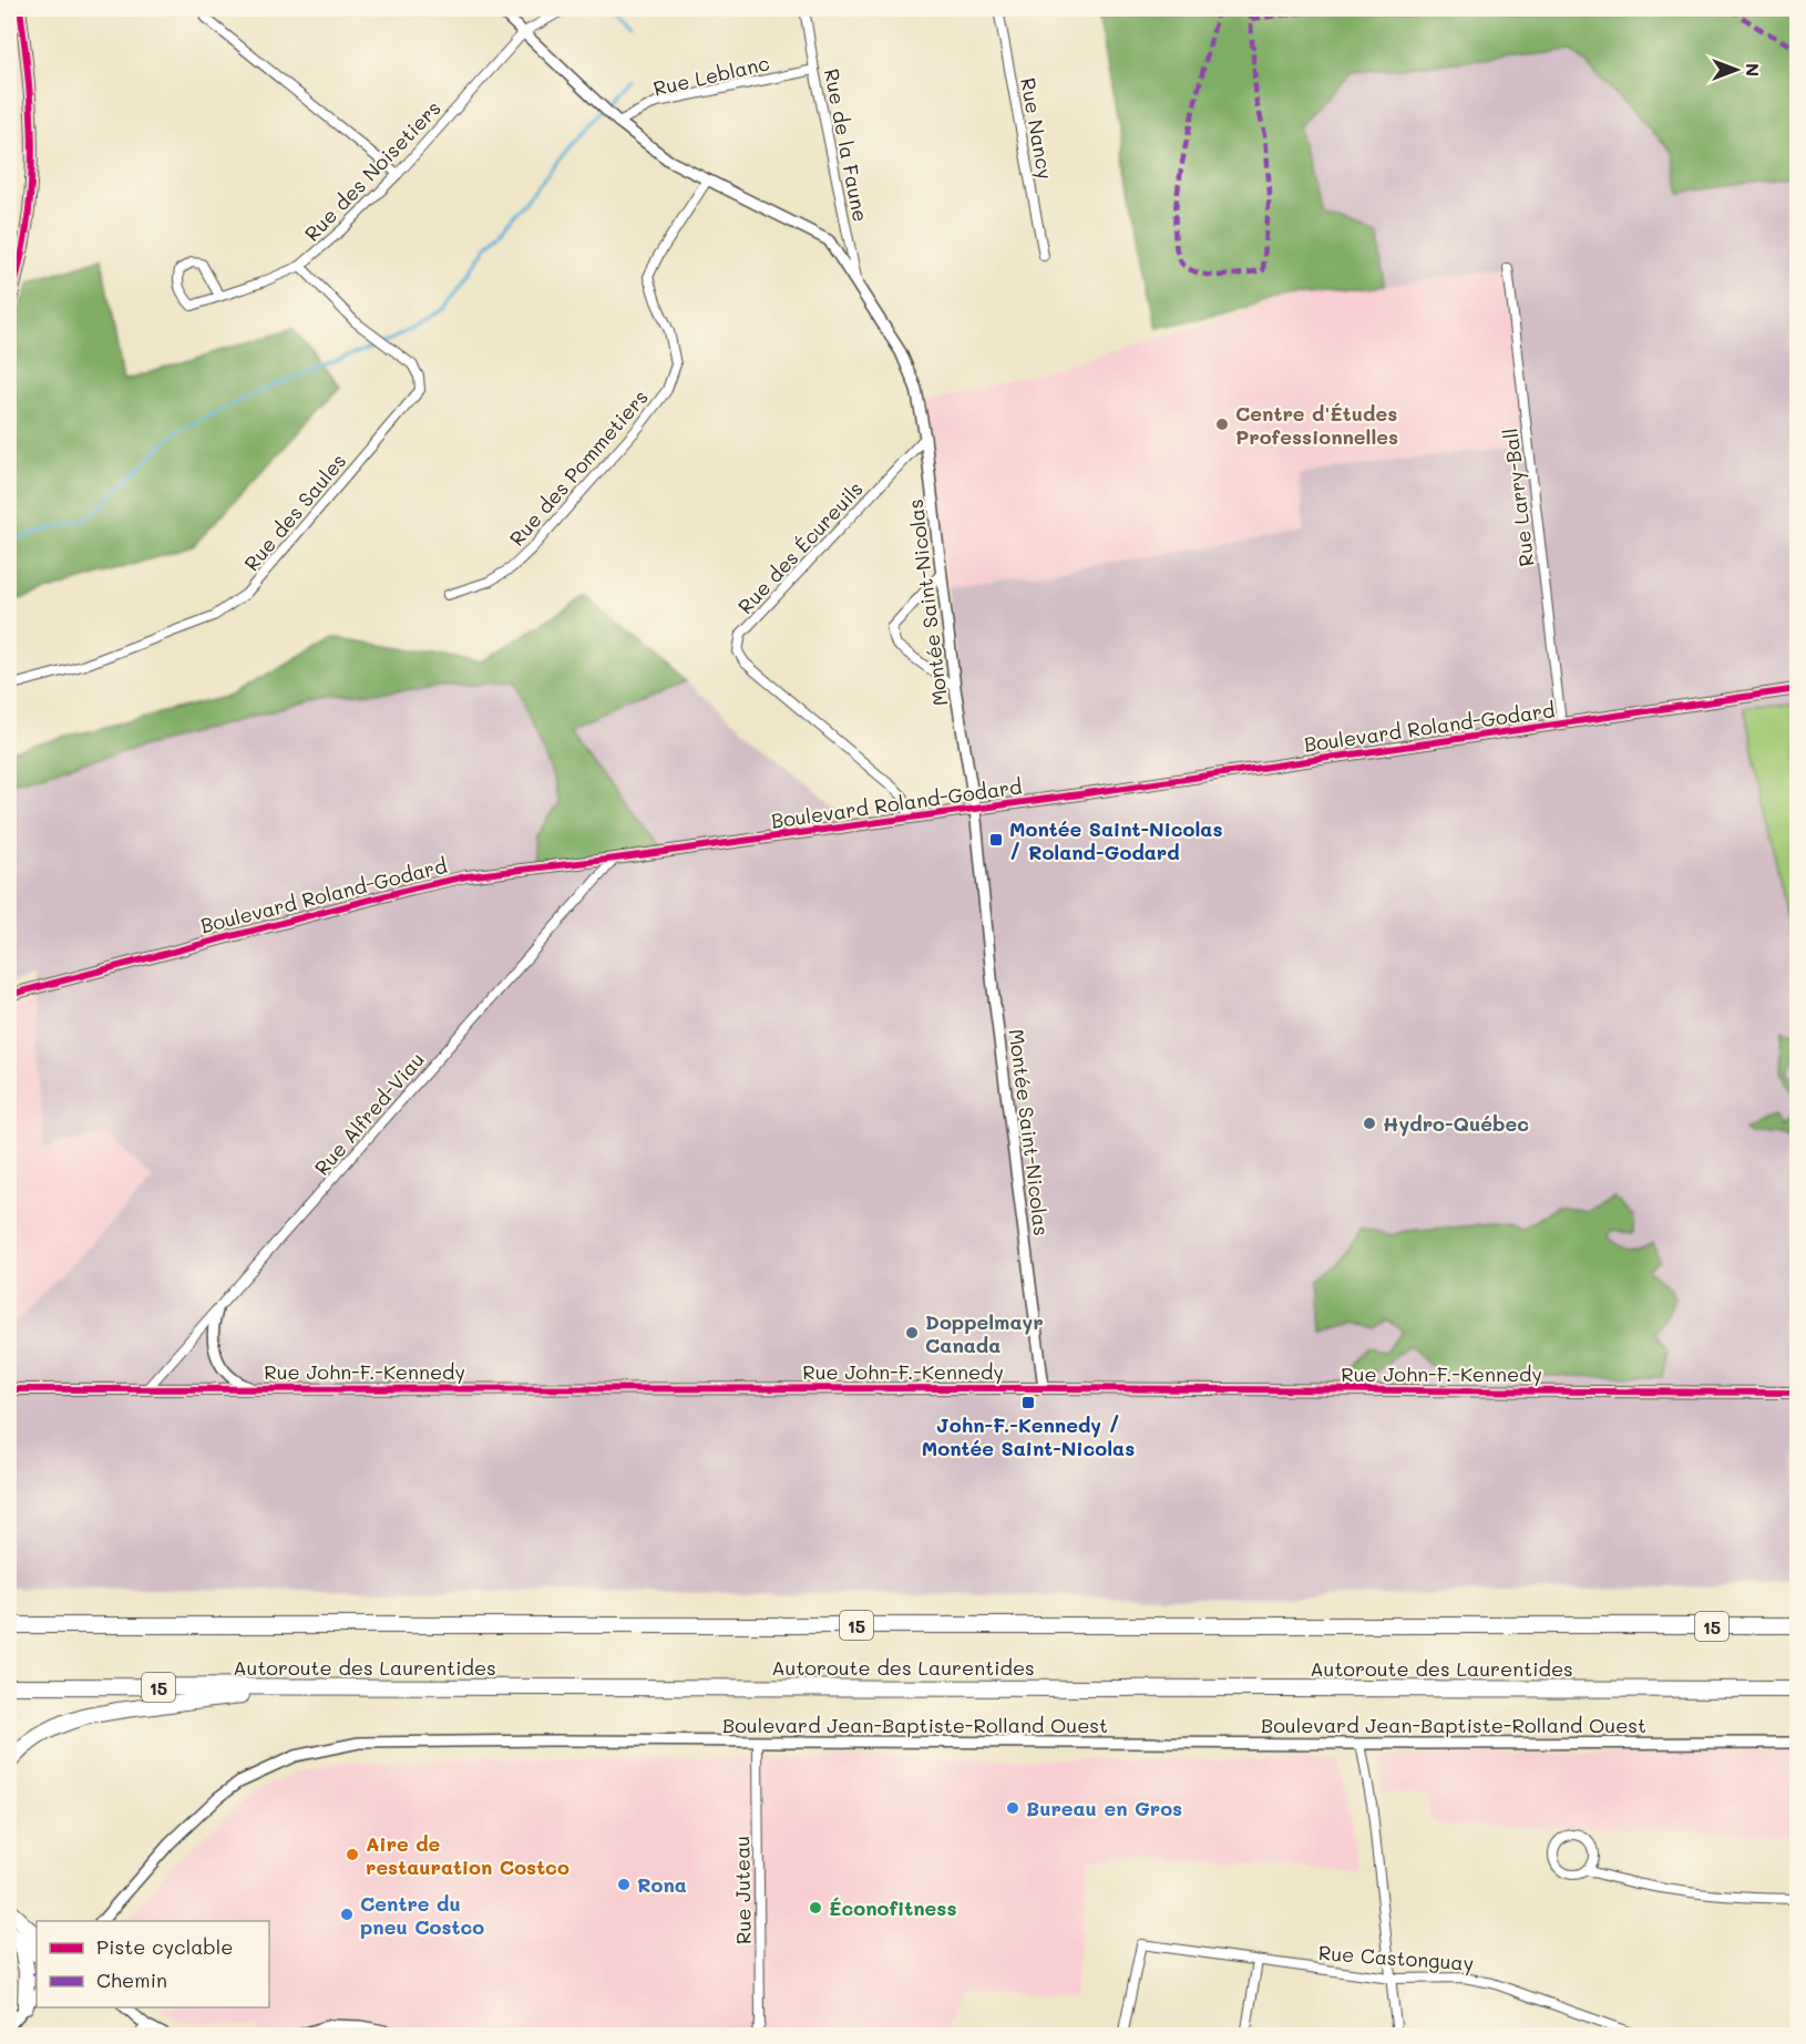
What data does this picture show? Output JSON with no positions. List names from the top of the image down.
{
  "streets": {
    "highway": ["15", "Autoroute des Laurentides"],
    "street": [
      "Rue Leblanc",
      "Rue Nancy",
      "Rue de la Faune",
      "Rue des Noisetiers",
      "Rue des Pommetiers",
      "Rue Larry-Ball",
      "Rue des Saules",
      "Rue des Écureuils",
      "Montée Saint-Nicolas",
      "Boulevard Roland-Godard",
      "Rue Alfred-Viau",
      "Rue John-F.-Kennedy",
      "Boulevard Jean-Baptiste-Rolland Ouest",
      "Rue Juteau",
      "Rue Castonguay"
    ]
  },
  "crossings": [
    ["Rue Leblanc", "Rue de la Faune"],
    ["Rue Leblanc", "Montée Saint-Nicolas"],
    ["Rue de la Faune", "Montée Saint-Nicolas"],
    ["Rue des Noisetiers", "Rue des Saules"],
    ["Rue des Noisetiers", "Montée Saint-Nicolas"],
    ["Rue des Pommetiers", "Montée Saint-Nicolas"],
    ["Rue Larry-Ball", "Boulevard Roland-Godard"],
    ["Rue des Écureuils", "Montée Saint-Nicolas"],
    ["Rue des Écureuils", "Boulevard Roland-Godard"],
    ["Montée Saint-Nicolas", "Boulevard Roland-Godard"],
    ["Montée Saint-Nicolas", "Rue John-F.-Kennedy"],
    ["Boulevard Roland-Godard", "Rue Alfred-Viau"],
    ["Rue Alfred-Viau", "Rue John-F.-Kennedy"],
    ["Boulevard Jean-Baptiste-Rolland Ouest", "Rue Juteau"]
  ],
  "places": {
    "other": [
      "Centre d'Études Professionnelles",
      "Hydro-Québec",
      "Doppelmayr Canada",
      "Bureau en Gros",
      "Aire de restauration Costco",
      "Rona",
      "Éconofitness",
      "Centre du pneu Costco"
    ],
    "transit": ["Montée Saint-Nicolas / Roland-Godard", "John-F.-Kennedy / Montée Saint-Nicolas"]
  },
  "legend": ["Piste cyclable", "Chemin"],
  "north": "right"
}
